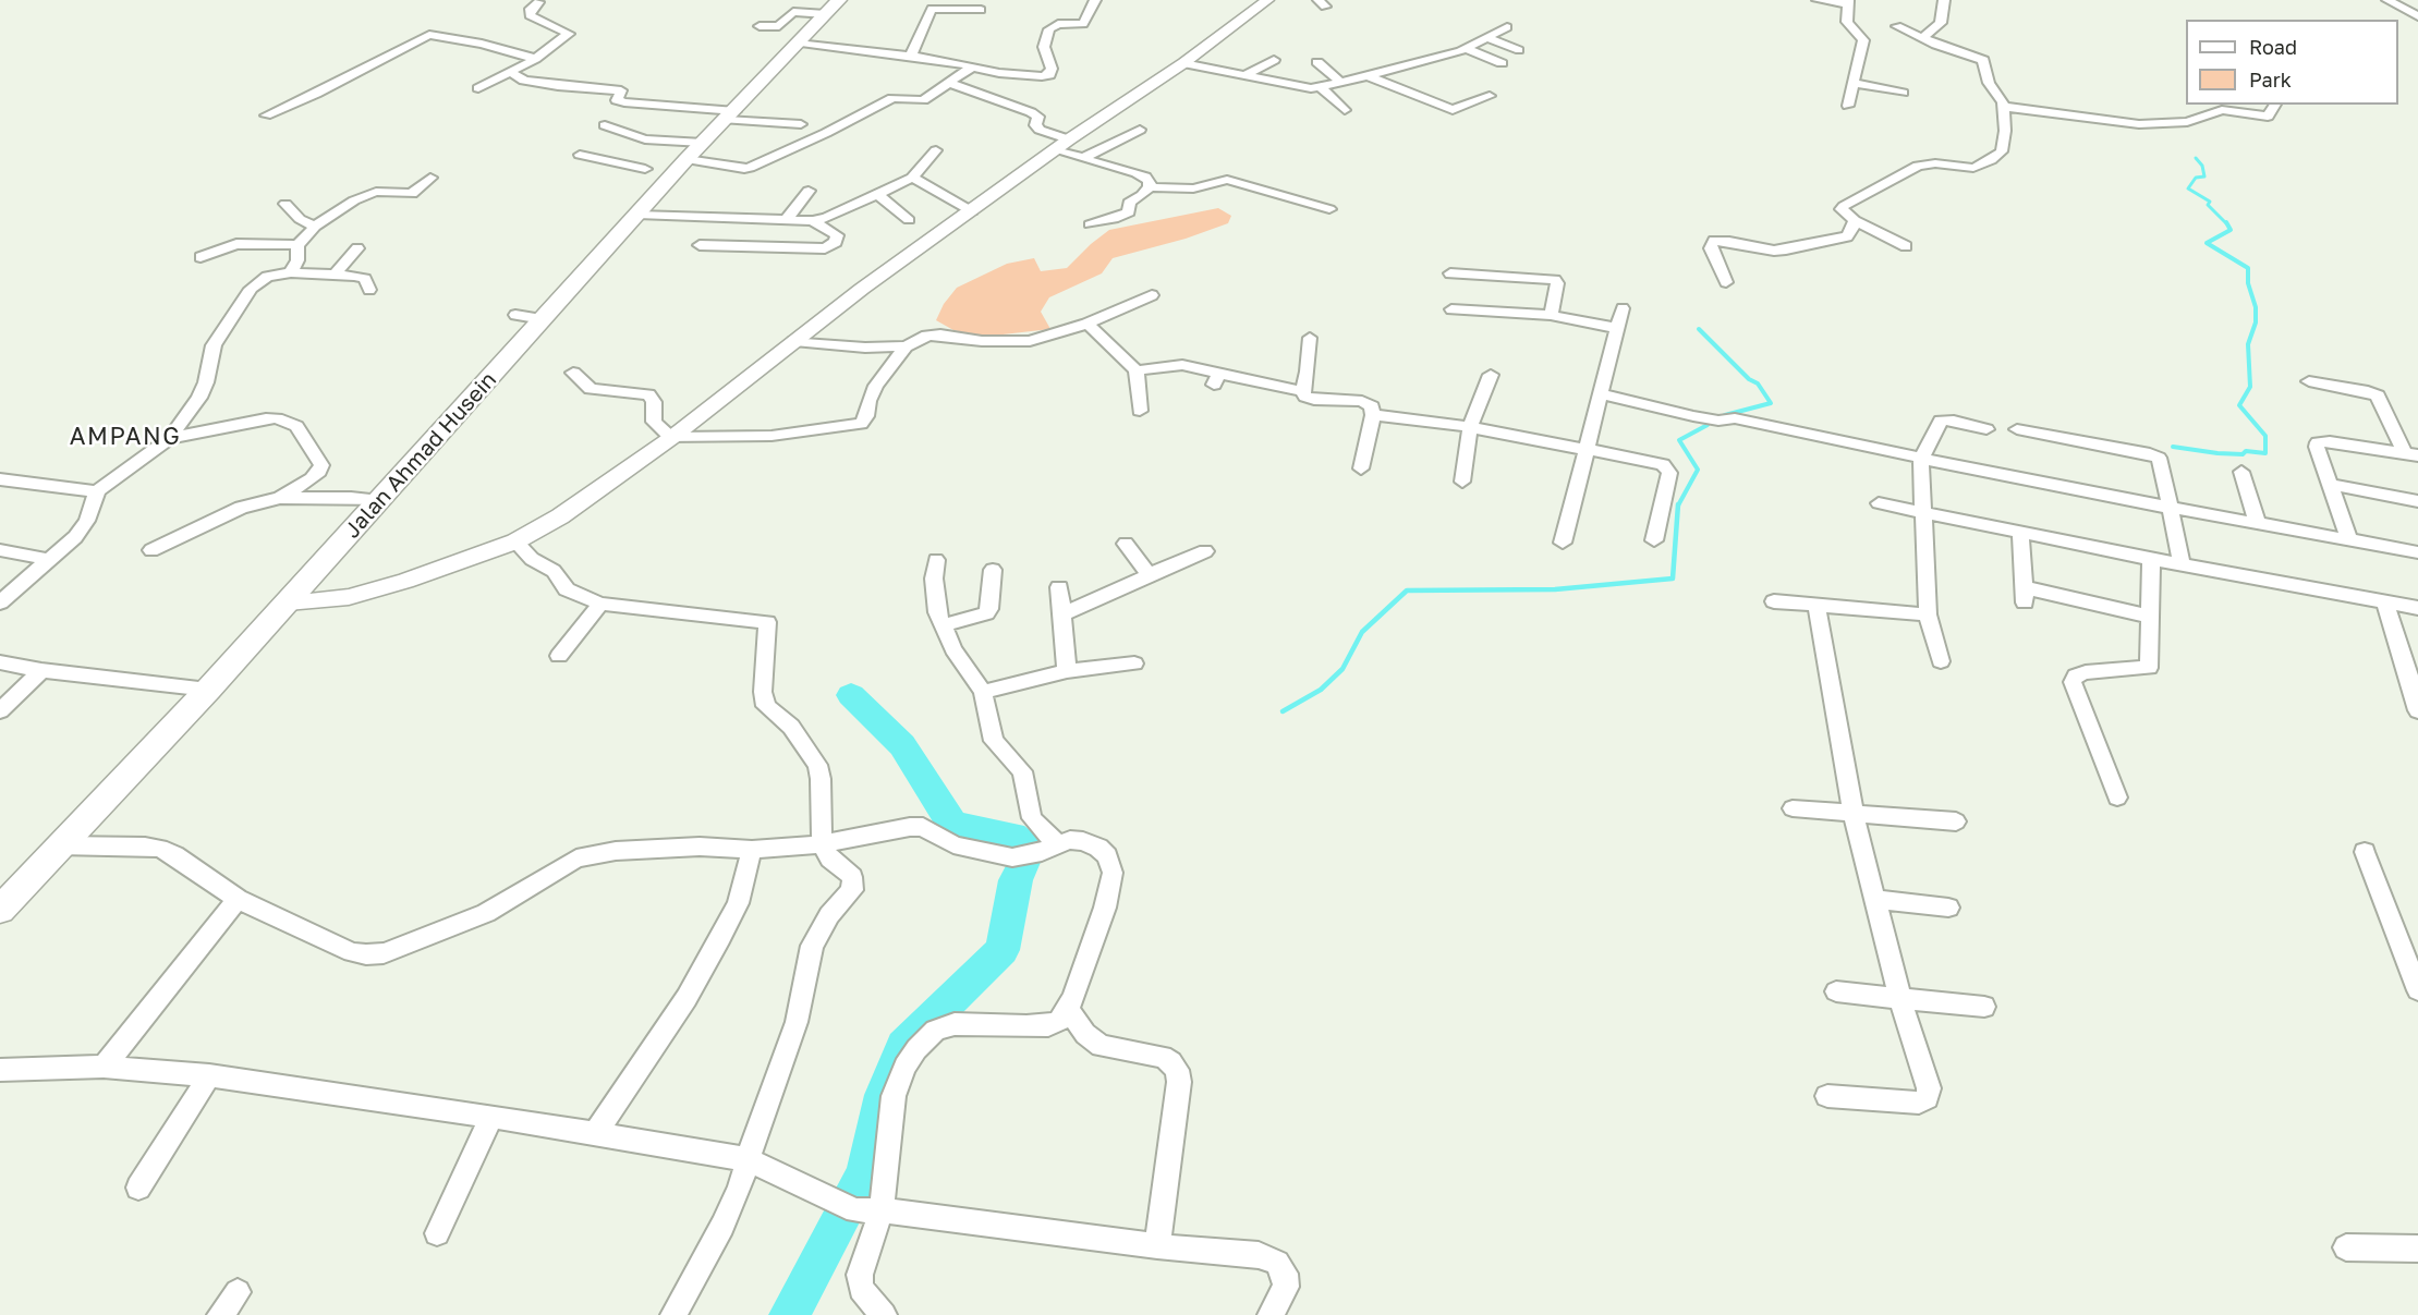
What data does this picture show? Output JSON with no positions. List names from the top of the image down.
{
  "streets": {
    "main road": ["Jalan Ahmad Husein"]
  },
  "districts": ["AMPANG"],
  "legend": ["Road", "Park"]
}
